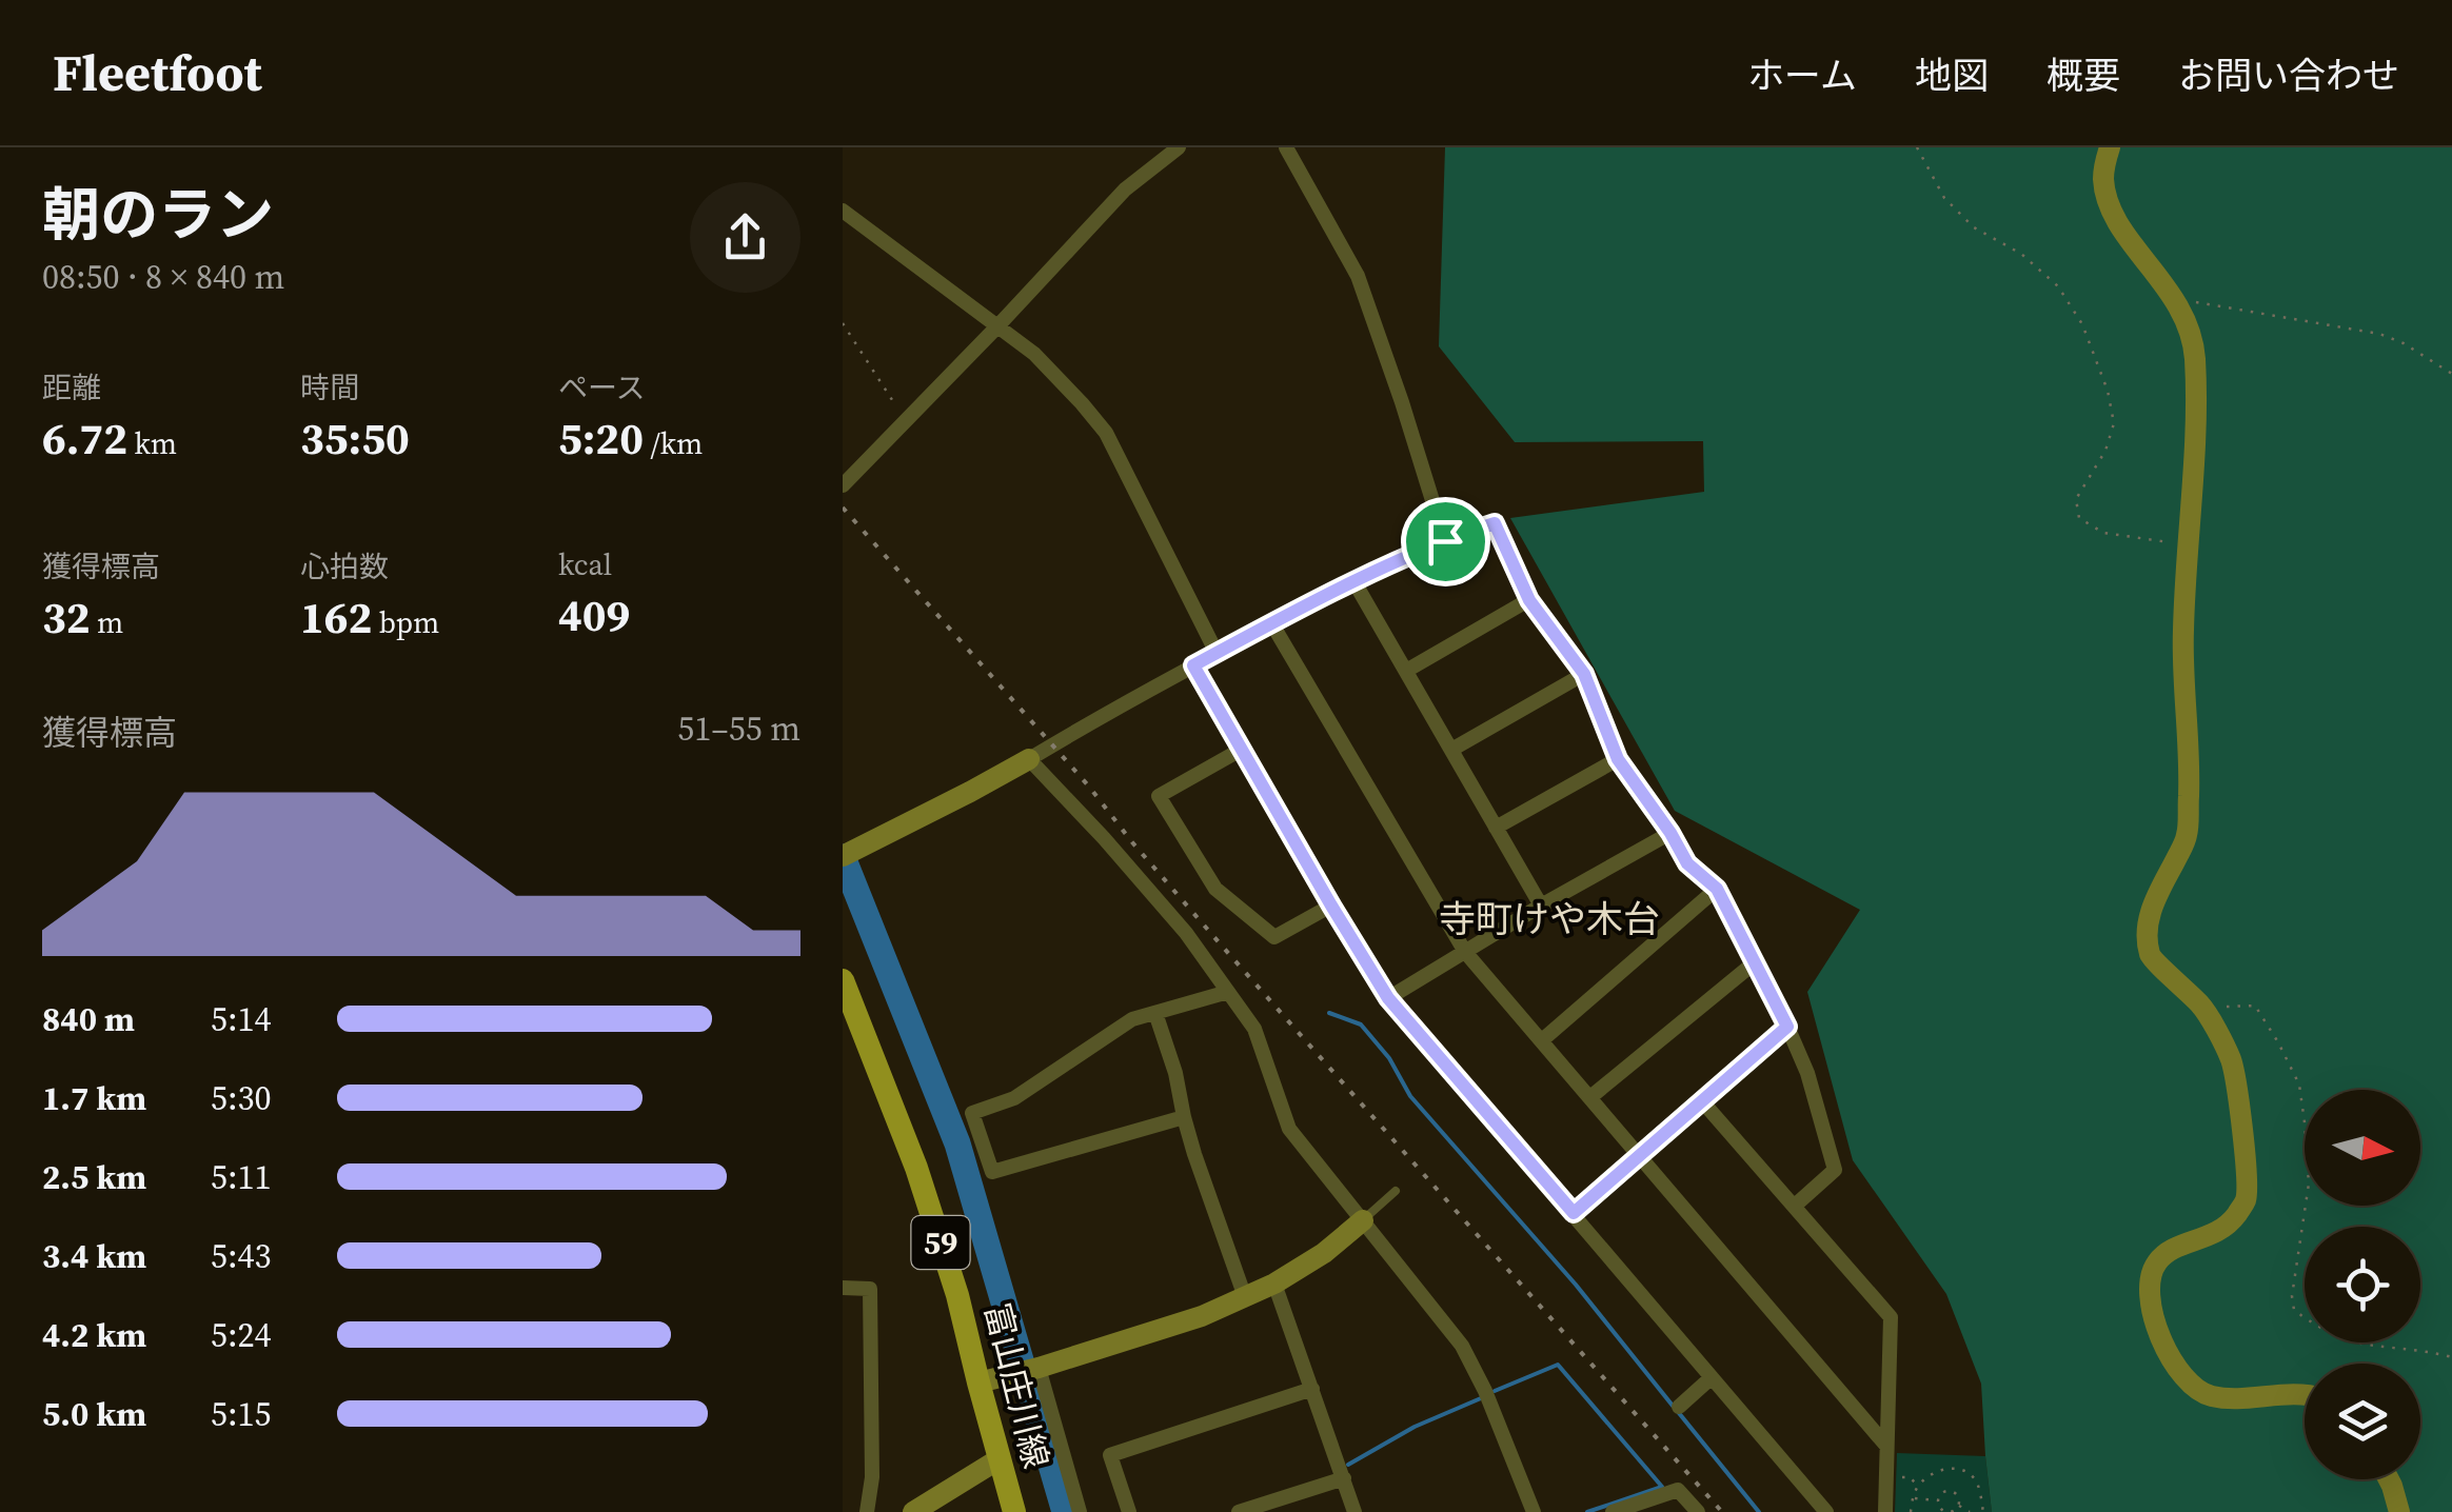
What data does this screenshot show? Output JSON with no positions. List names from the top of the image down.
{
  "streets": {
    "main road": ["59", "富山庄川線"]
  },
  "districts": ["寺町けや木台"],
  "north": "right",
  "page": {
    "header": "Fleetfoot",
    "nav": [
      "ホーム",
      "地図",
      "概要",
      "お問い合わせ"
    ],
    "heading": ["朝のラン", "08:50 · 8 × 840 m"],
    "stats": [
      ["距離", "6.72 km"],
      ["時間", "35:50"],
      ["ペース", "5:20 /km"],
      ["獲得標高", "32 m"],
      ["心拍数", "162 bpm"],
      ["kcal", "409"]
    ],
    "chart": ["獲得標高", "51–55 m"],
    "list": [
      {
        "name": "840 m",
        "note": "5:14"
      },
      {
        "name": "1.7 km",
        "note": "5:30"
      },
      {
        "name": "2.5 km",
        "note": "5:11"
      },
      {
        "name": "3.4 km",
        "note": "5:43"
      },
      {
        "name": "4.2 km",
        "note": "5:24"
      },
      {
        "name": "5.0 km",
        "note": "5:15"
      }
    ]
  }
}
